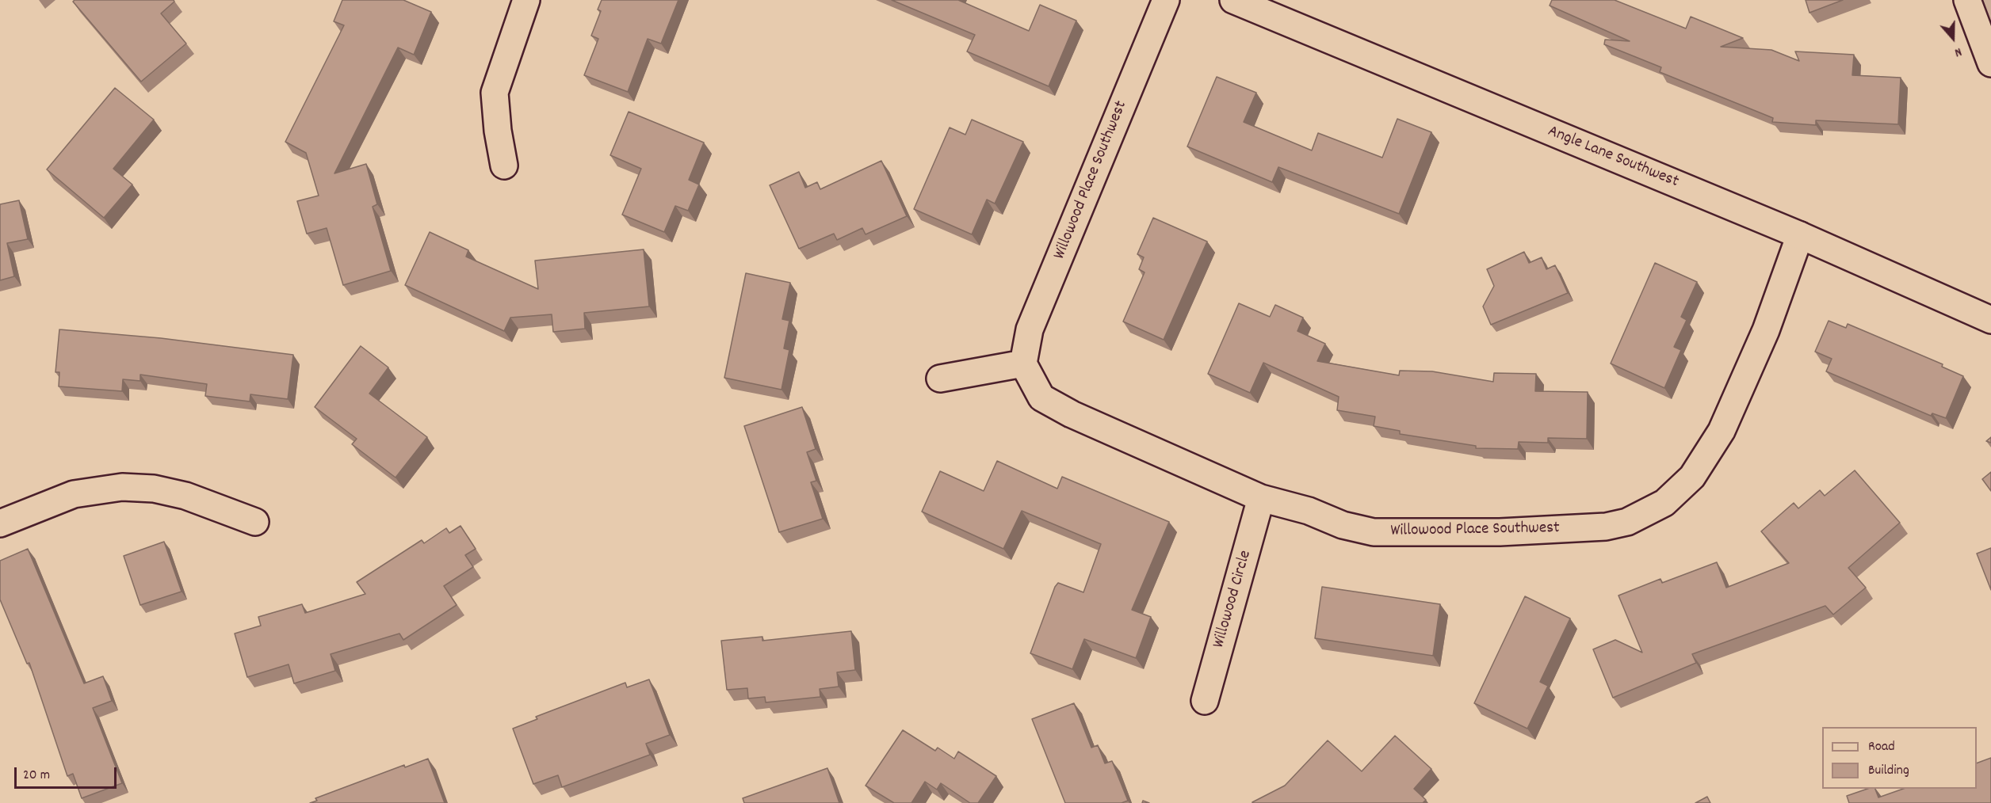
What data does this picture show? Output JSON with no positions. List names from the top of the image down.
{
  "streets": {
    "street": ["Angle Lane Southwest", "Willowood Place Southwest", "Willowood Circle"]
  },
  "crossings": [
    ["Angle Lane Southwest", "Willowood Place Southwest"],
    ["Willowood Place Southwest", "Willowood Circle"]
  ],
  "legend": ["Road", "Building"],
  "scale_bar": "20 m",
  "north": "bottom"
}
